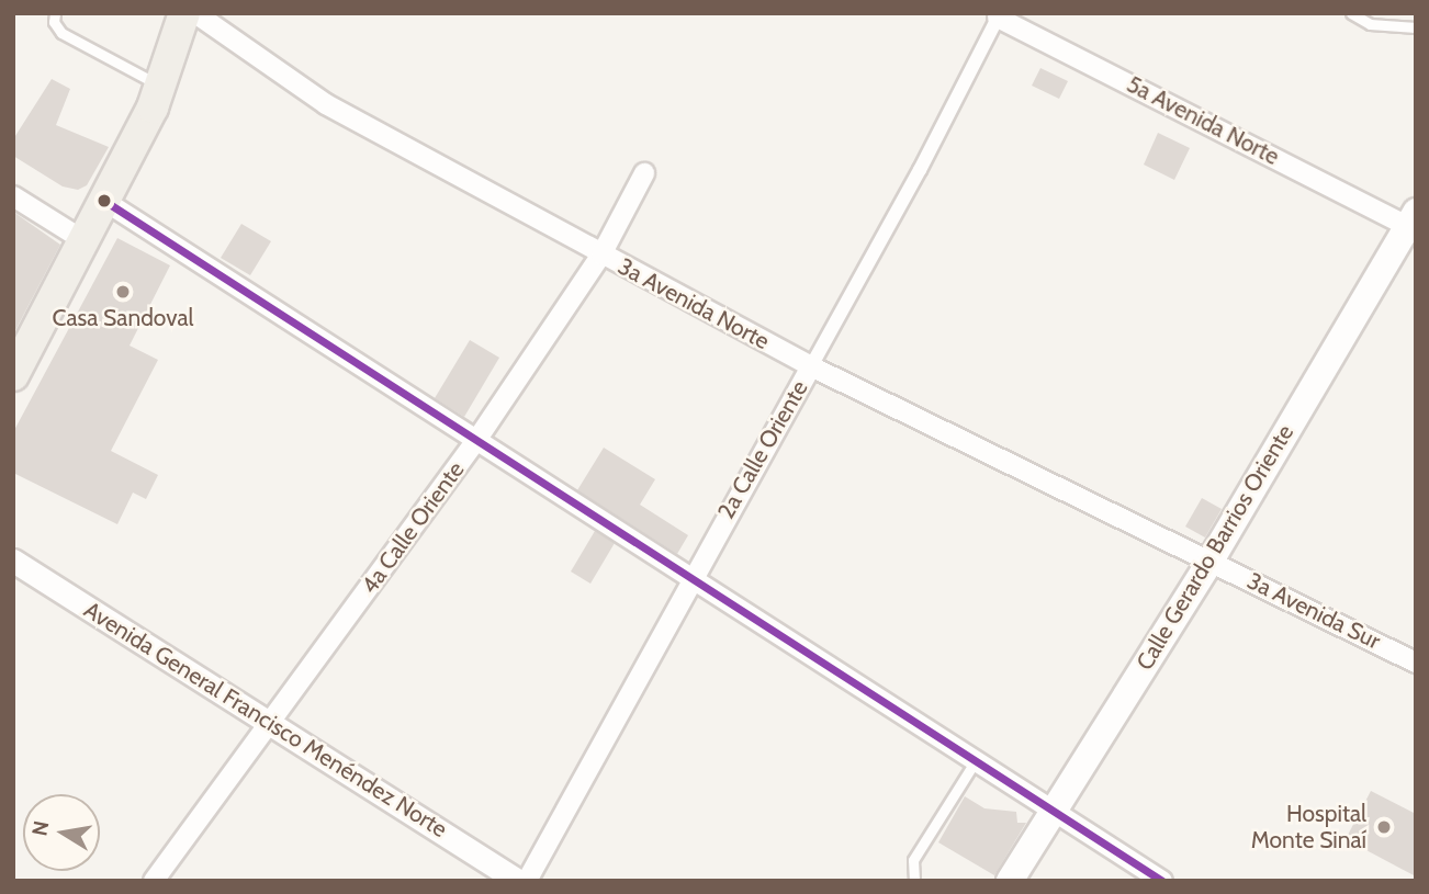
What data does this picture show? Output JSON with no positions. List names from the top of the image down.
{
  "streets": {
    "main road": ["Calle Gerardo Barrios Oriente"],
    "street": [
      "5a Avenida Norte",
      "3a Avenida Norte",
      "2a Calle Oriente",
      "4a Calle Oriente",
      "3a Avenida Sur",
      "Avenida General Francisco Menéndez Norte"
    ]
  },
  "crossings": [
    ["5a Avenida Norte", "2a Calle Oriente"],
    ["5a Avenida Norte", "Calle Gerardo Barrios Oriente"],
    ["3a Avenida Norte", "2a Calle Oriente"],
    ["3a Avenida Norte", "4a Calle Oriente"],
    ["3a Avenida Norte", "Calle Gerardo Barrios Oriente"],
    ["3a Avenida Norte", "3a Avenida Sur"],
    ["4a Calle Oriente", "Avenida General Francisco Menéndez Norte"],
    ["Calle Gerardo Barrios Oriente", "3a Avenida Sur"]
  ],
  "places": ["Casa Sandoval", "Hospital Monte Sinaí"],
  "north": "left"
}
